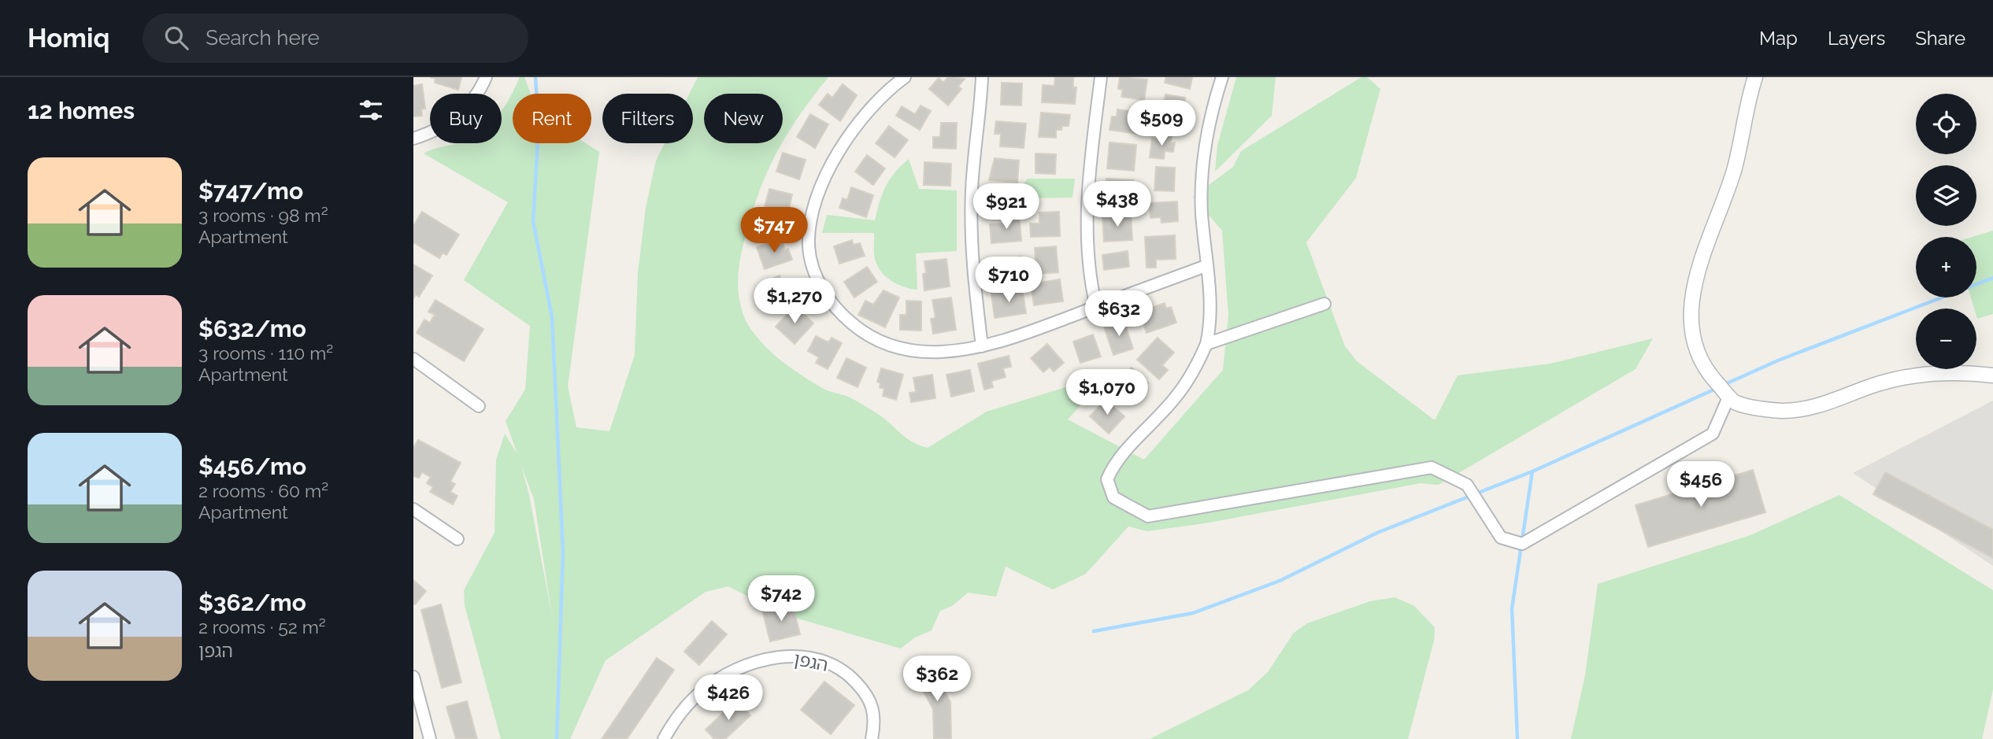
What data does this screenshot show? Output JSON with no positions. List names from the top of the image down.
{
  "streets": {
    "street": ["הגפן"]
  },
  "page": {
    "header": "Homiq",
    "search": "Search here",
    "nav": ["Map", "Layers", "Share"],
    "heading": "12 homes",
    "map_buttons": ["+", "−"],
    "chip": [
      "Buy",
      "Rent",
      "Filters",
      "New"
    ],
    "price": [
      "$509",
      "$438",
      "$921",
      "$747",
      "$710",
      "$1,270",
      "$632",
      "$1,070",
      "$456",
      "$742",
      "$362",
      "$426"
    ],
    "list": [
      {
        "name": "$747/mo",
        "note": "3 rooms · 98 m² · Apartment"
      },
      {
        "name": "$632/mo",
        "note": "3 rooms · 110 m² · Apartment"
      },
      {
        "name": "$456/mo",
        "note": "2 rooms · 60 m² · Apartment"
      },
      {
        "name": "$362/mo",
        "note": "2 rooms · 52 m² · הגפן"
      }
    ]
  }
}
